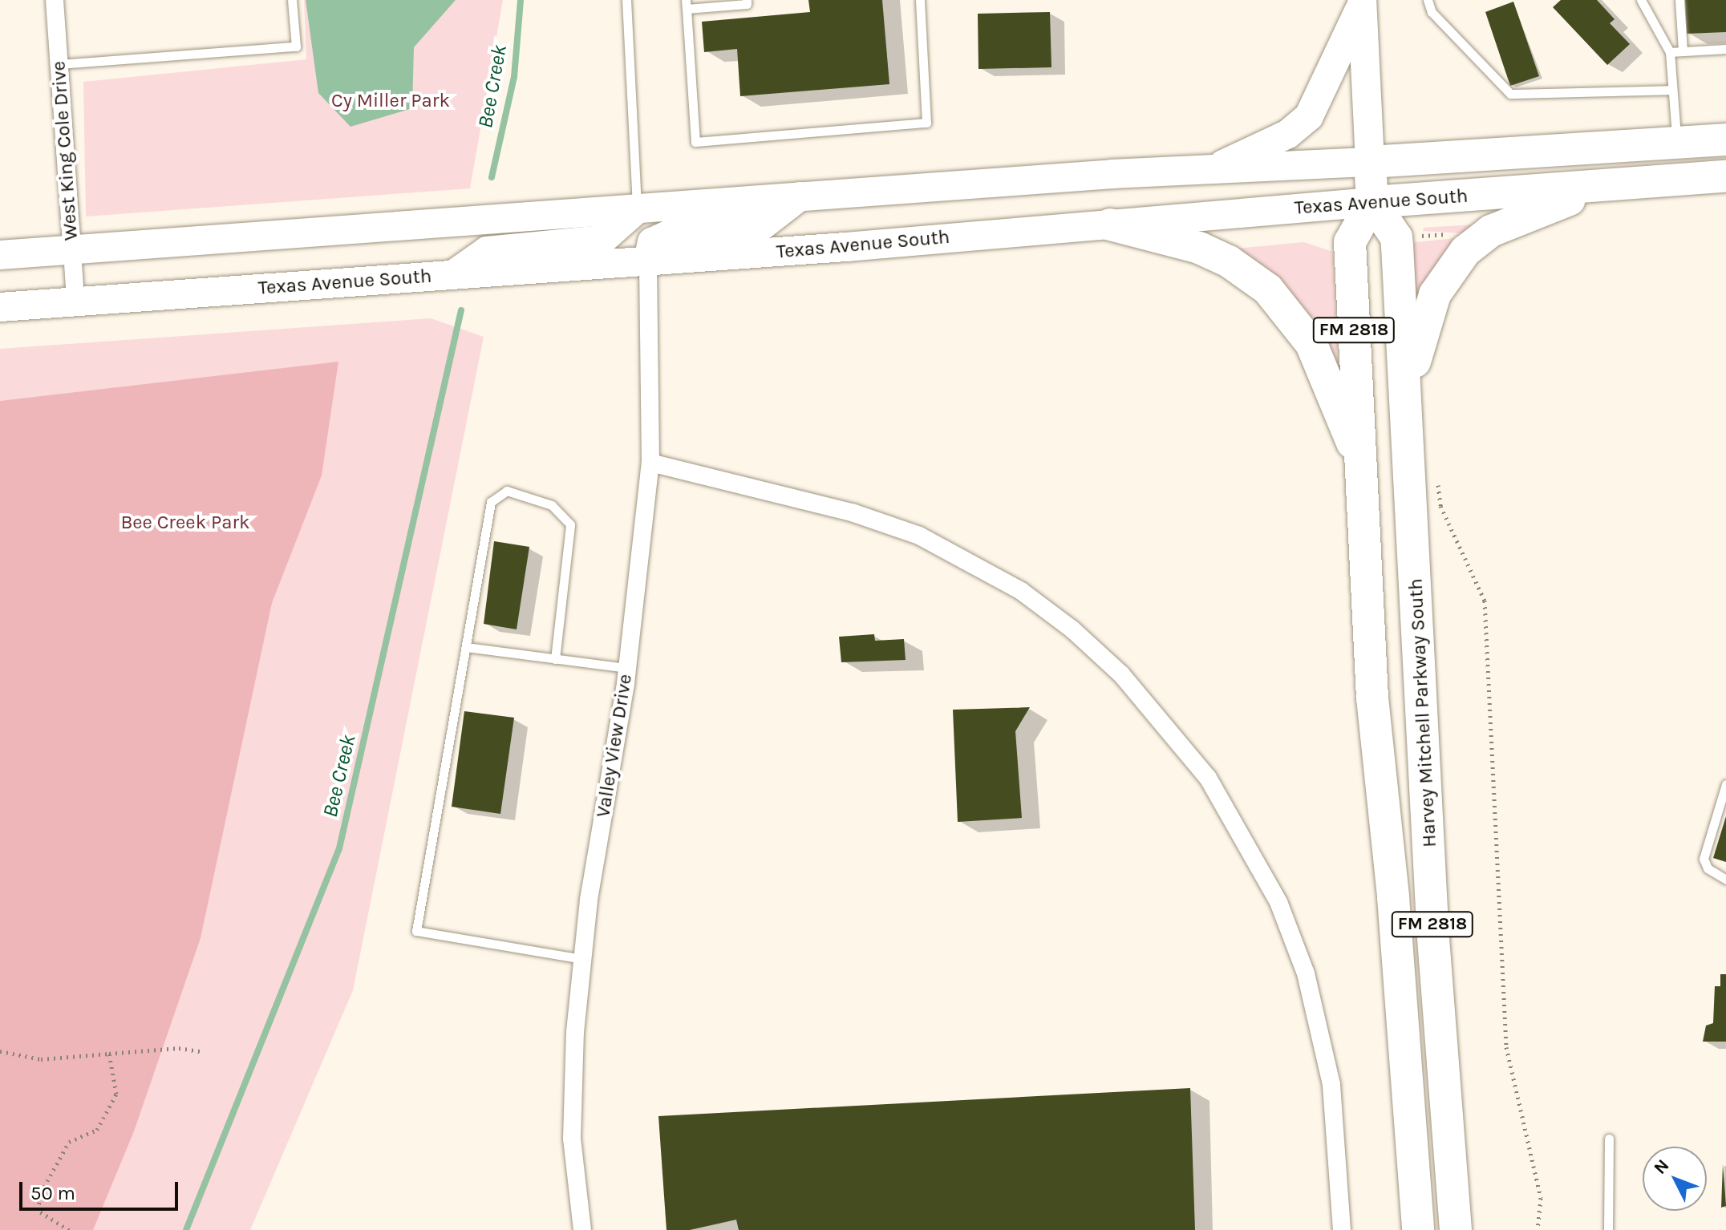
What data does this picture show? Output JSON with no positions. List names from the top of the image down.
{
  "streets": {
    "highway": ["Texas Avenue South", "FM 2818", "Harvey Mitchell Parkway South"],
    "street": ["West King Cole Drive", "Valley View Drive"]
  },
  "crossings": [
    ["West King Cole Drive", "Texas Avenue South"],
    ["Texas Avenue South", "FM 2818"],
    ["Texas Avenue South", "Harvey Mitchell Parkway South"],
    ["Texas Avenue South", "Valley View Drive"],
    ["FM 2818", "Harvey Mitchell Parkway South"]
  ],
  "water": ["Bee Creek"],
  "parks": ["Cy Miller Park", "Bee Creek Park"],
  "scale_bar": "50 m",
  "north": "top left"
}
